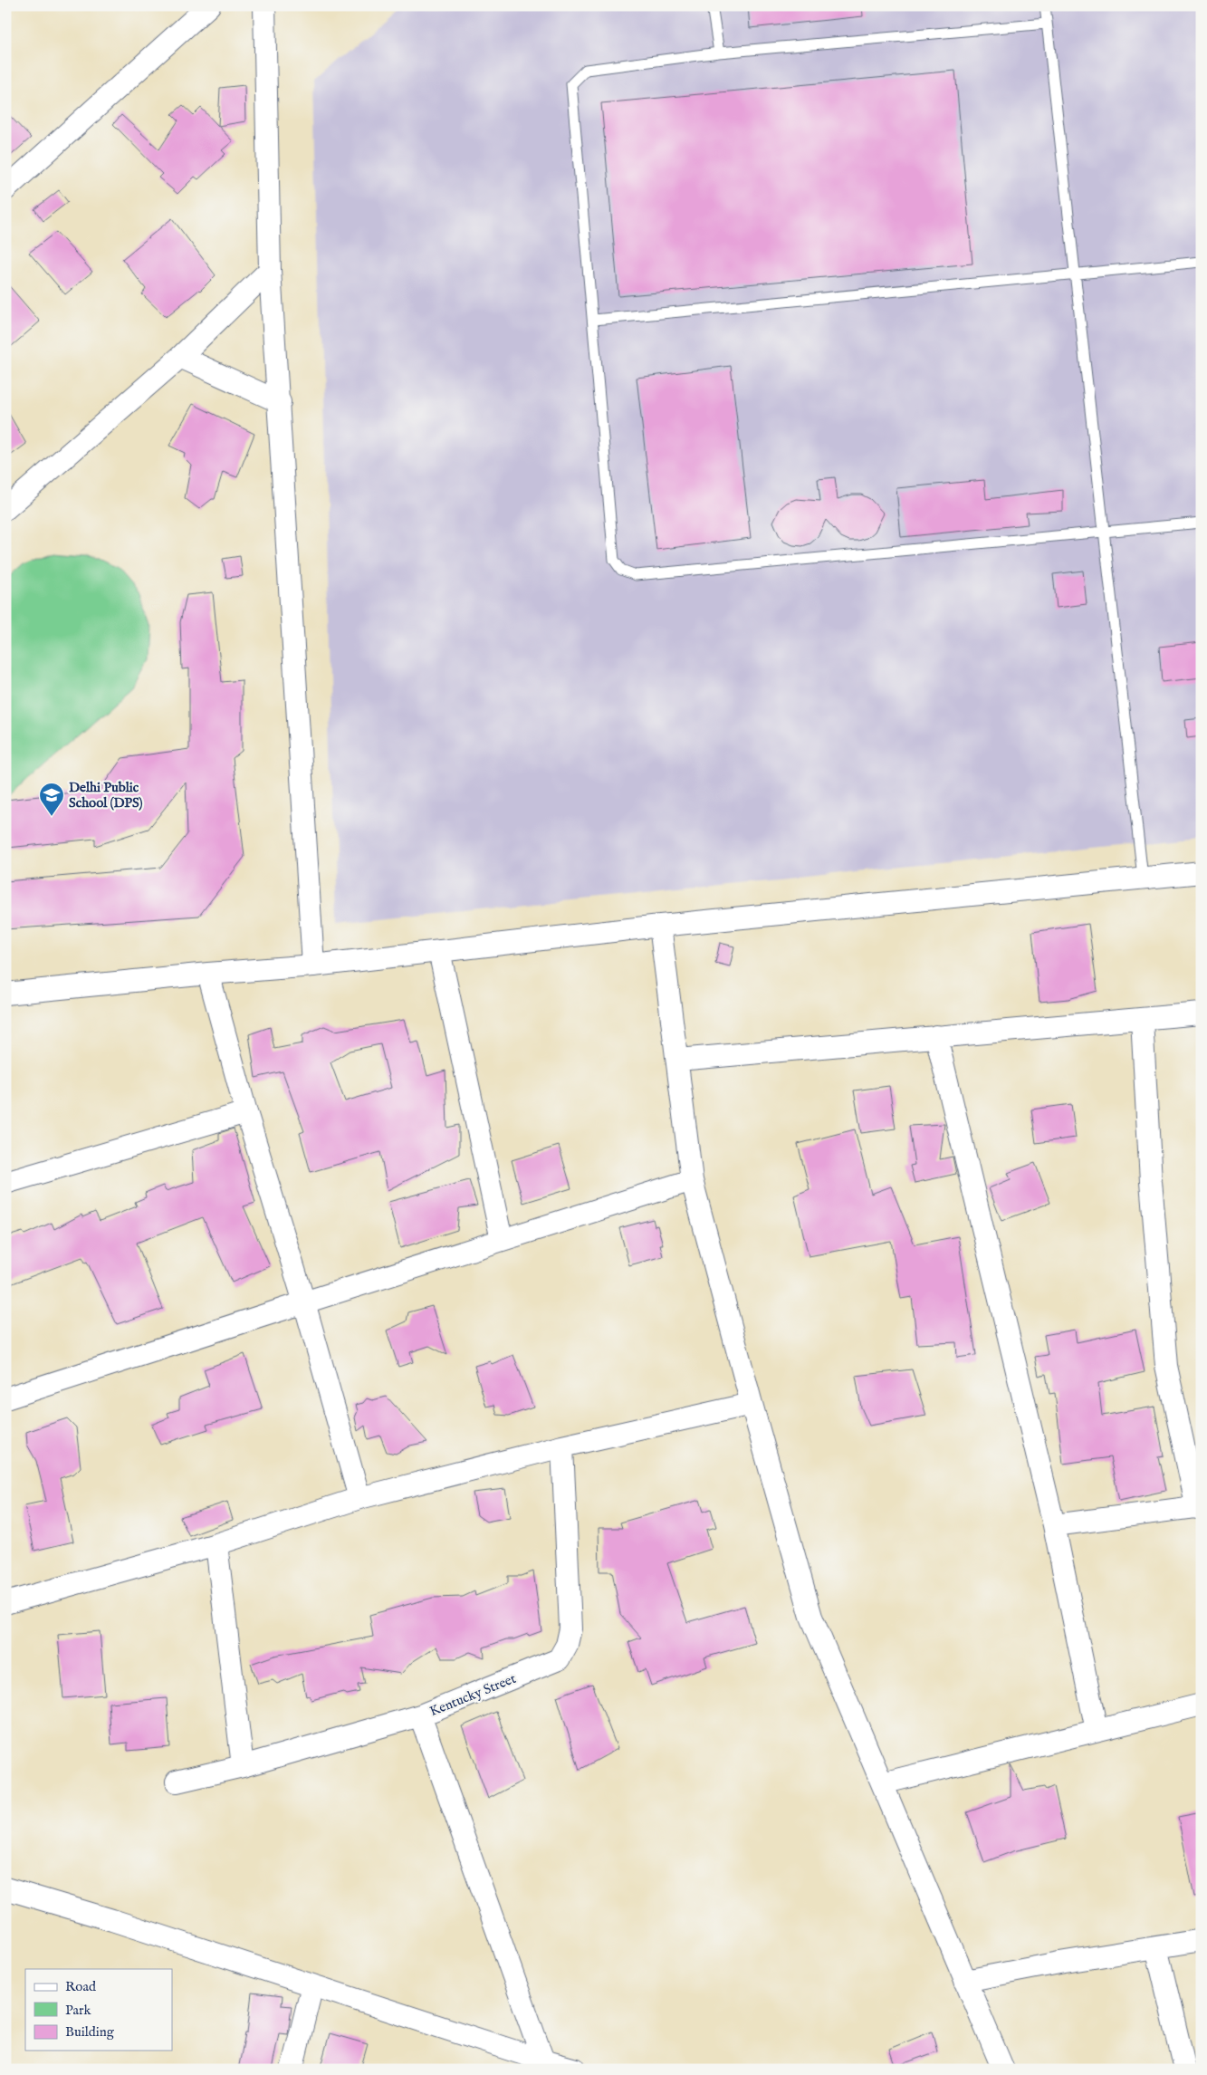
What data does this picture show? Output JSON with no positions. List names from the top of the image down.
{
  "streets": {
    "street": ["Kentucky Street"]
  },
  "places": {
    "school or university": ["Delhi Public School (DPS)"]
  },
  "legend": ["Road", "Park", "Building"]
}
